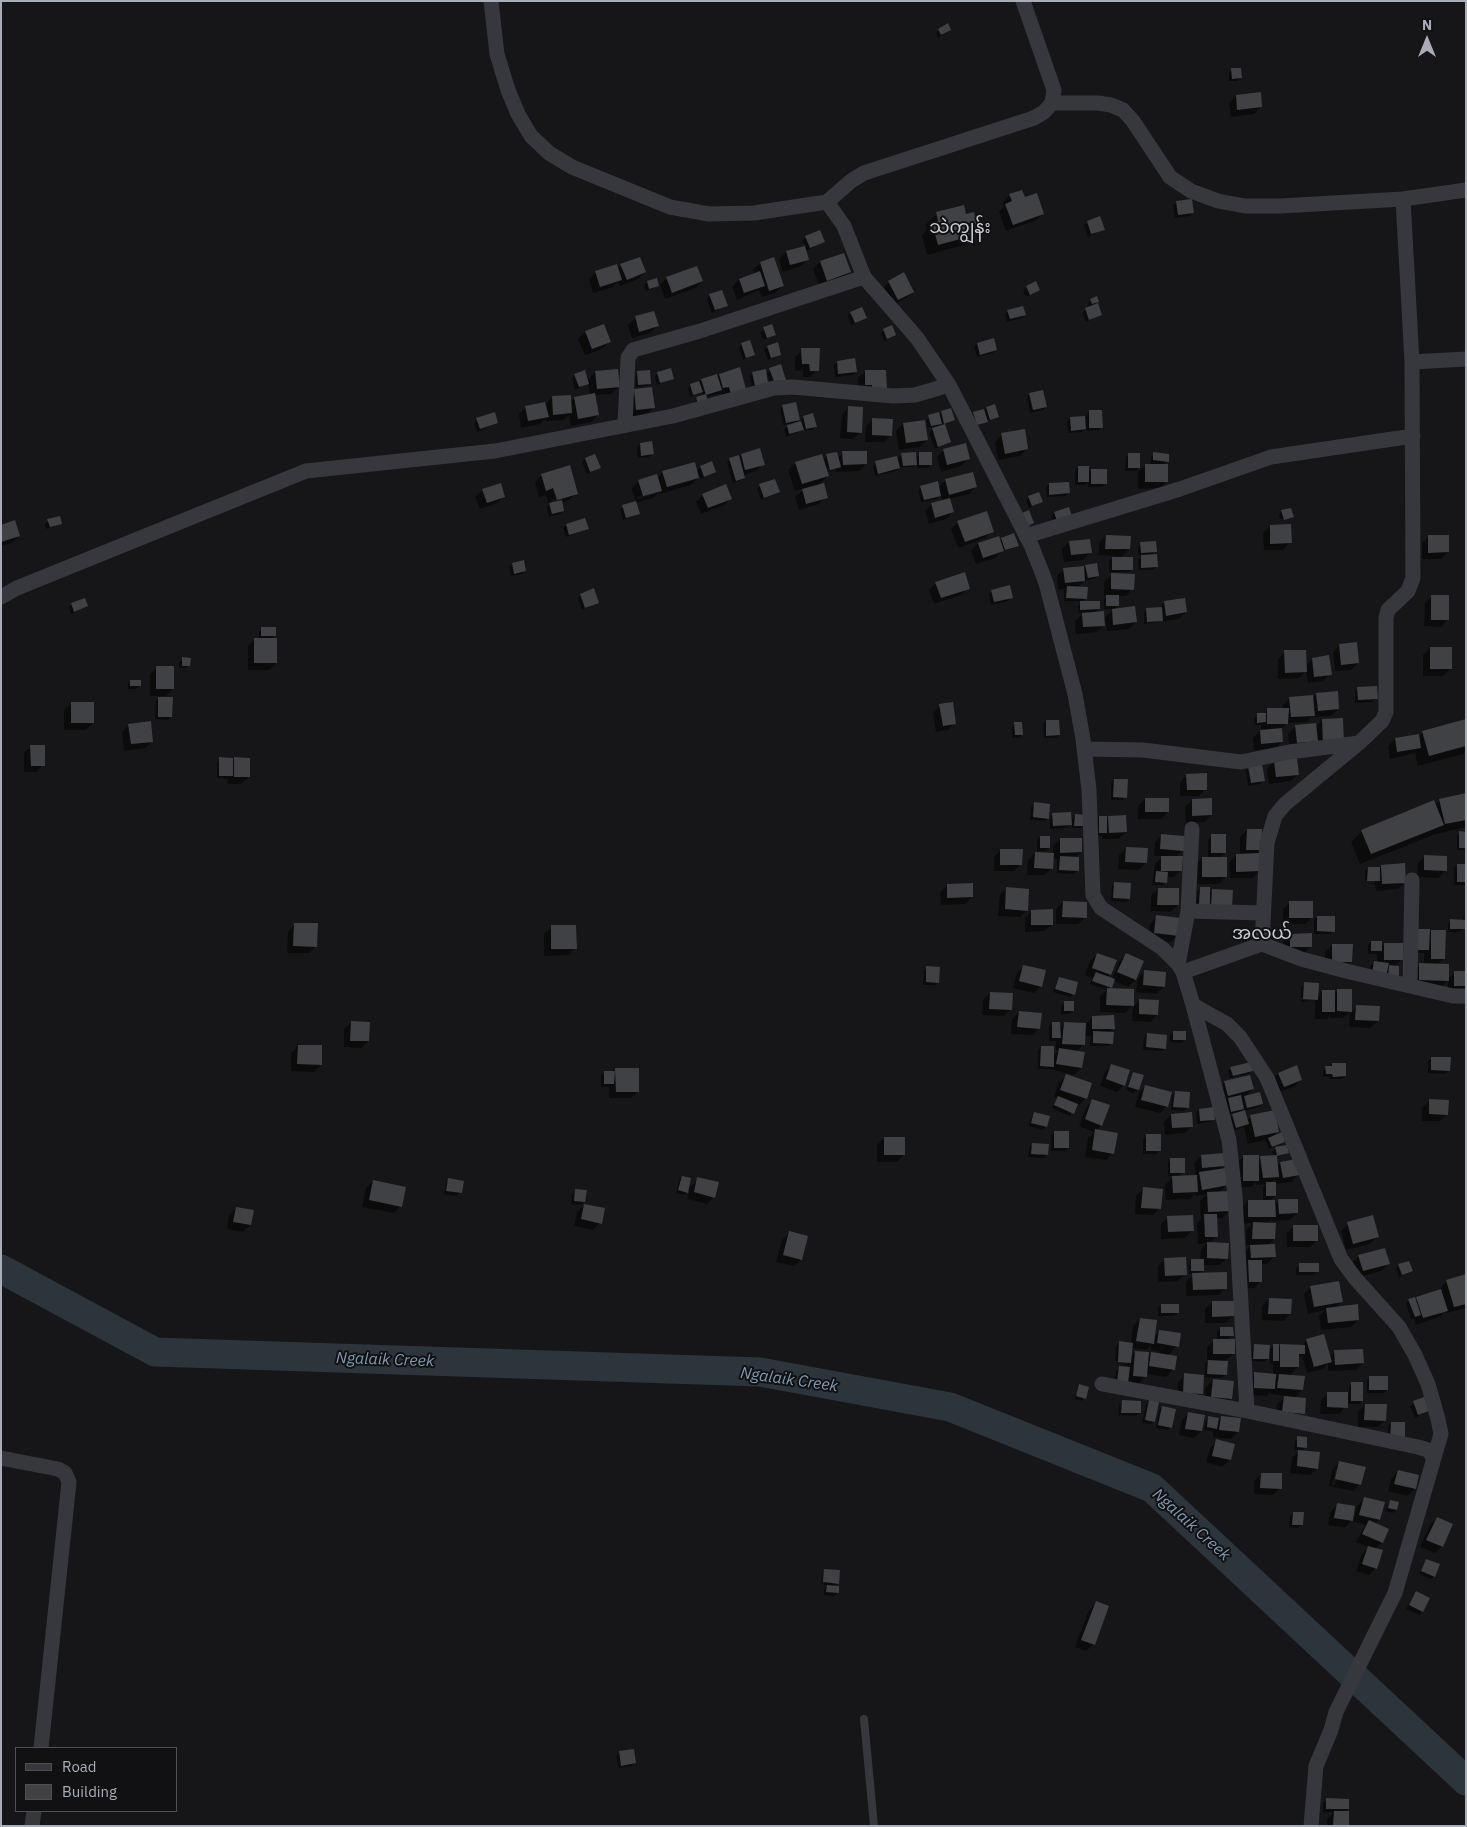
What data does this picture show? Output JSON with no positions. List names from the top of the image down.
{
  "districts": ["သဲကျွန်း", "အလယ်"],
  "water": ["Ngalaik Creek"],
  "legend": ["Road", "Building"],
  "north": "top"
}
